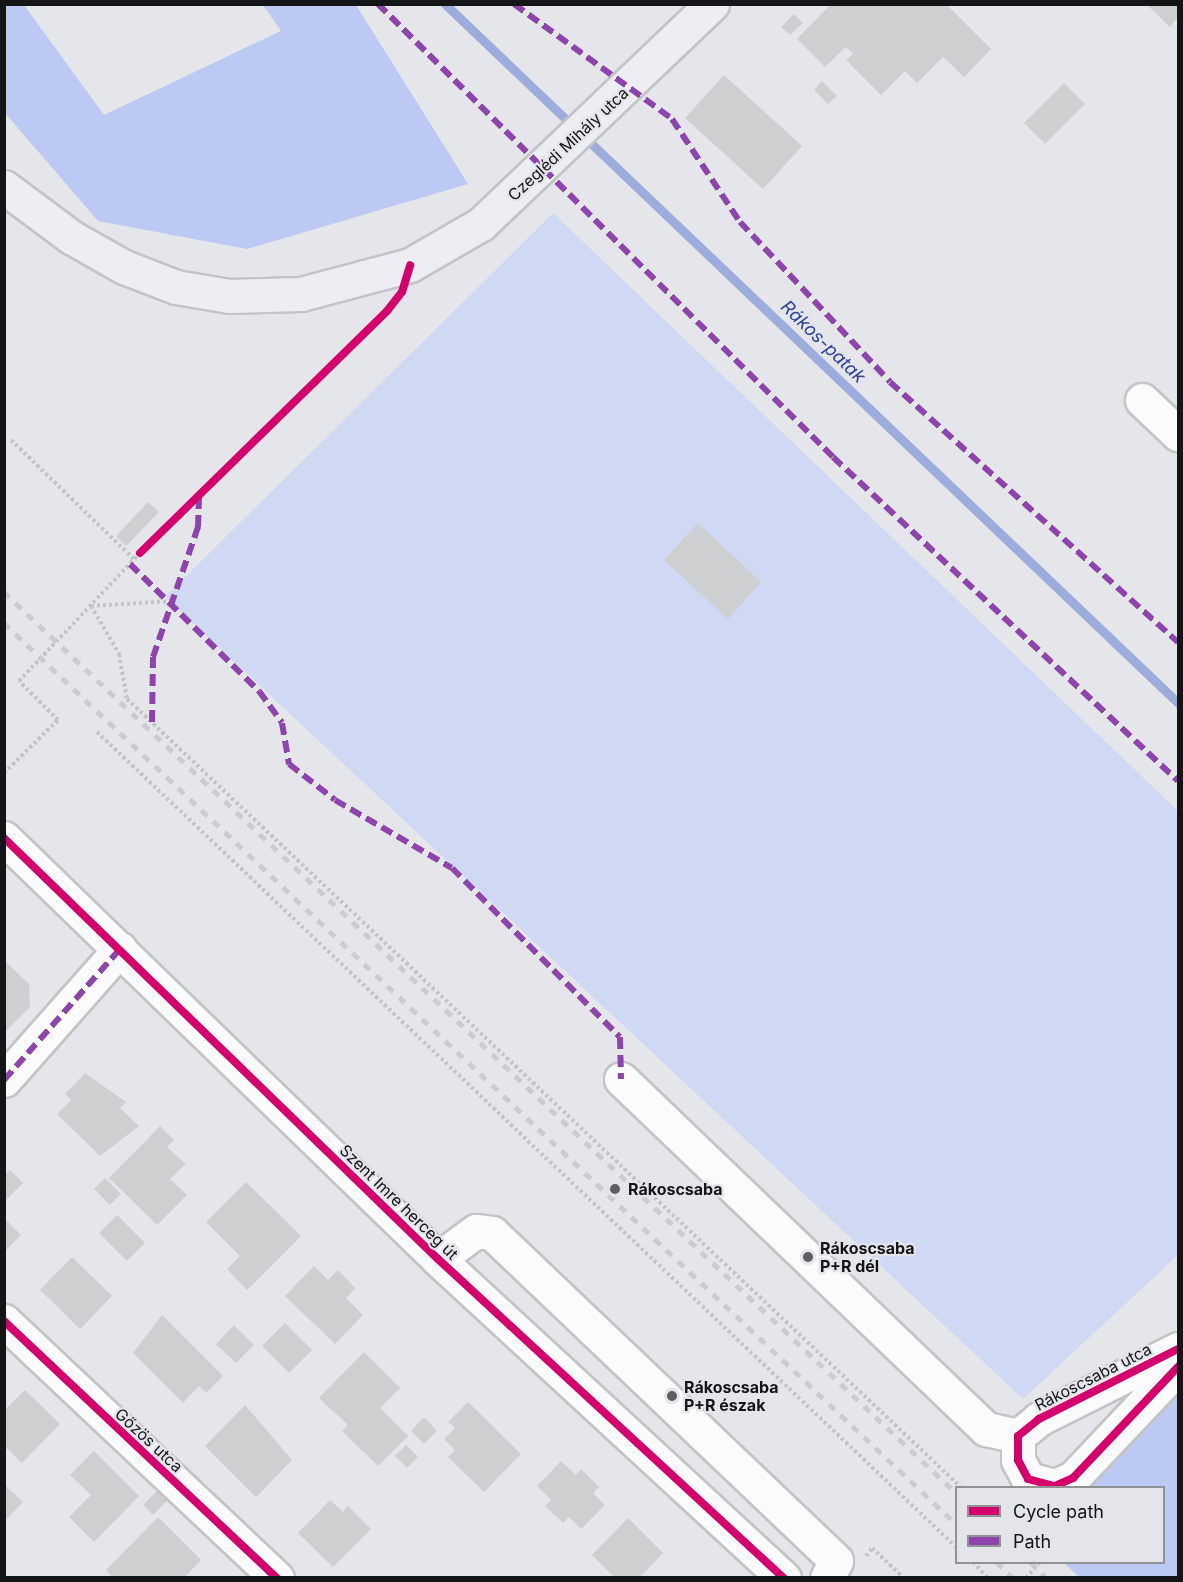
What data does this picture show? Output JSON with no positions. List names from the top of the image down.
{
  "streets": {
    "main road": ["Czeglédi Mihály utca"],
    "street": ["Szent Imre herceg út", "Rákoscsaba utca", "Gőzös utca"]
  },
  "water": ["Rákos-patak"],
  "places": ["Rákoscsaba", "Rákoscsaba P+R dél", "Rákoscsaba P+R észak"],
  "legend": ["Cycle path", "Path"]
}
